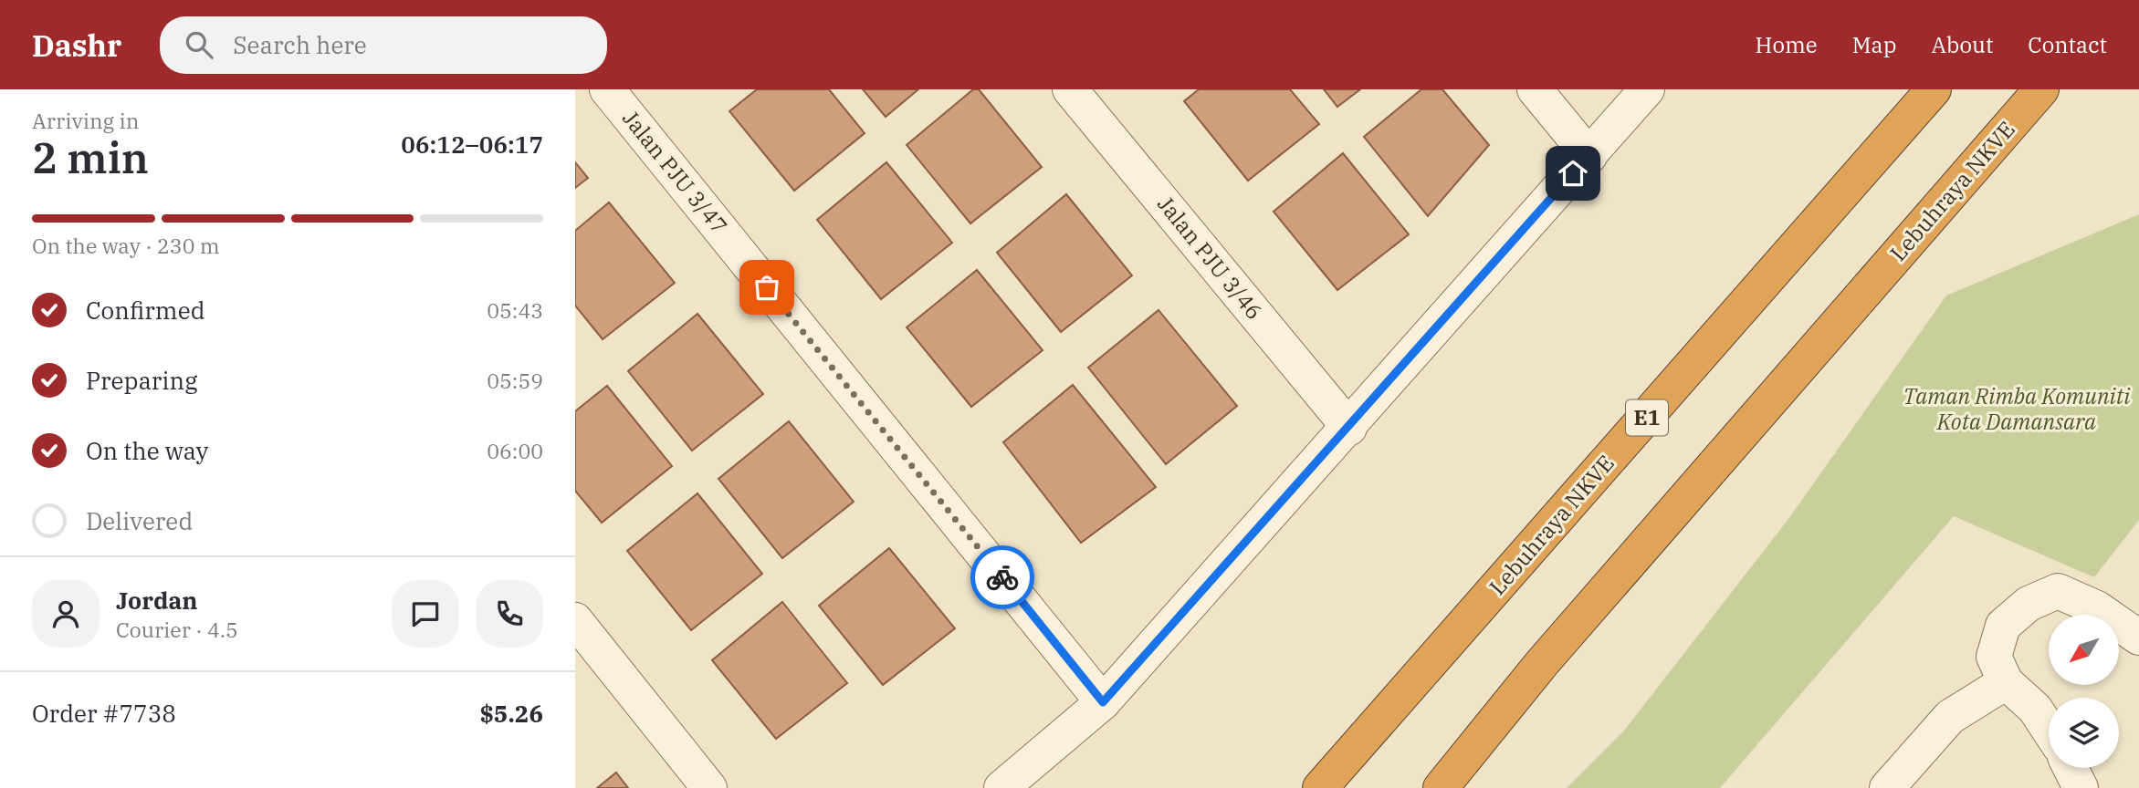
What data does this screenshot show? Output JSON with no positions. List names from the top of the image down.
{
  "streets": {
    "highway": ["Lebuhraya NKVE", "E1"],
    "street": ["Jalan PJU 3/47", "Jalan PJU 3/46"]
  },
  "parks": ["Taman Rimba Komuniti Kota Damansara"],
  "north": "bottom left",
  "page": {
    "header": "Dashr",
    "search": "Search here",
    "nav": [
      "Home",
      "Map",
      "About",
      "Contact"
    ],
    "heading": ["2 min", "Arriving in", "06:12–06:17"],
    "panel": [
      "Jordan",
      "Courier · 4.5",
      "Order #7738",
      "$5.26"
    ],
    "bar": "On the way · 230 m",
    "list": [
      ["Confirmed", "05:43"],
      ["Preparing", "05:59"],
      ["On the way", "06:00"],
      "Delivered"
    ]
  }
}
